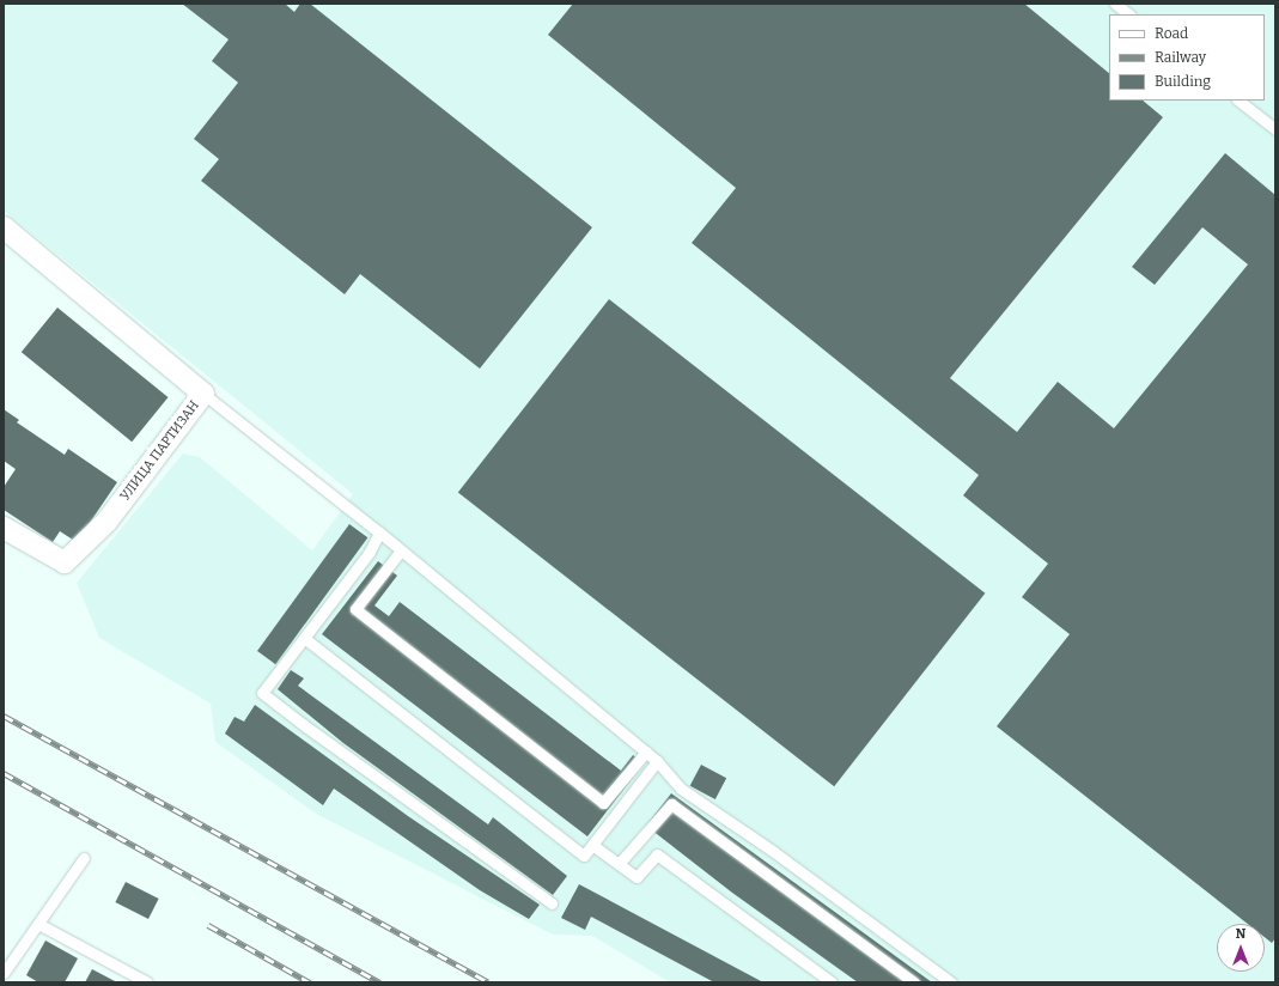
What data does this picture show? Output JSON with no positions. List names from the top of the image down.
{
  "streets": {
    "street": ["УЛИЦА ПАРТИЗАН"]
  },
  "legend": ["Road", "Railway", "Building"],
  "north": "top"
}
